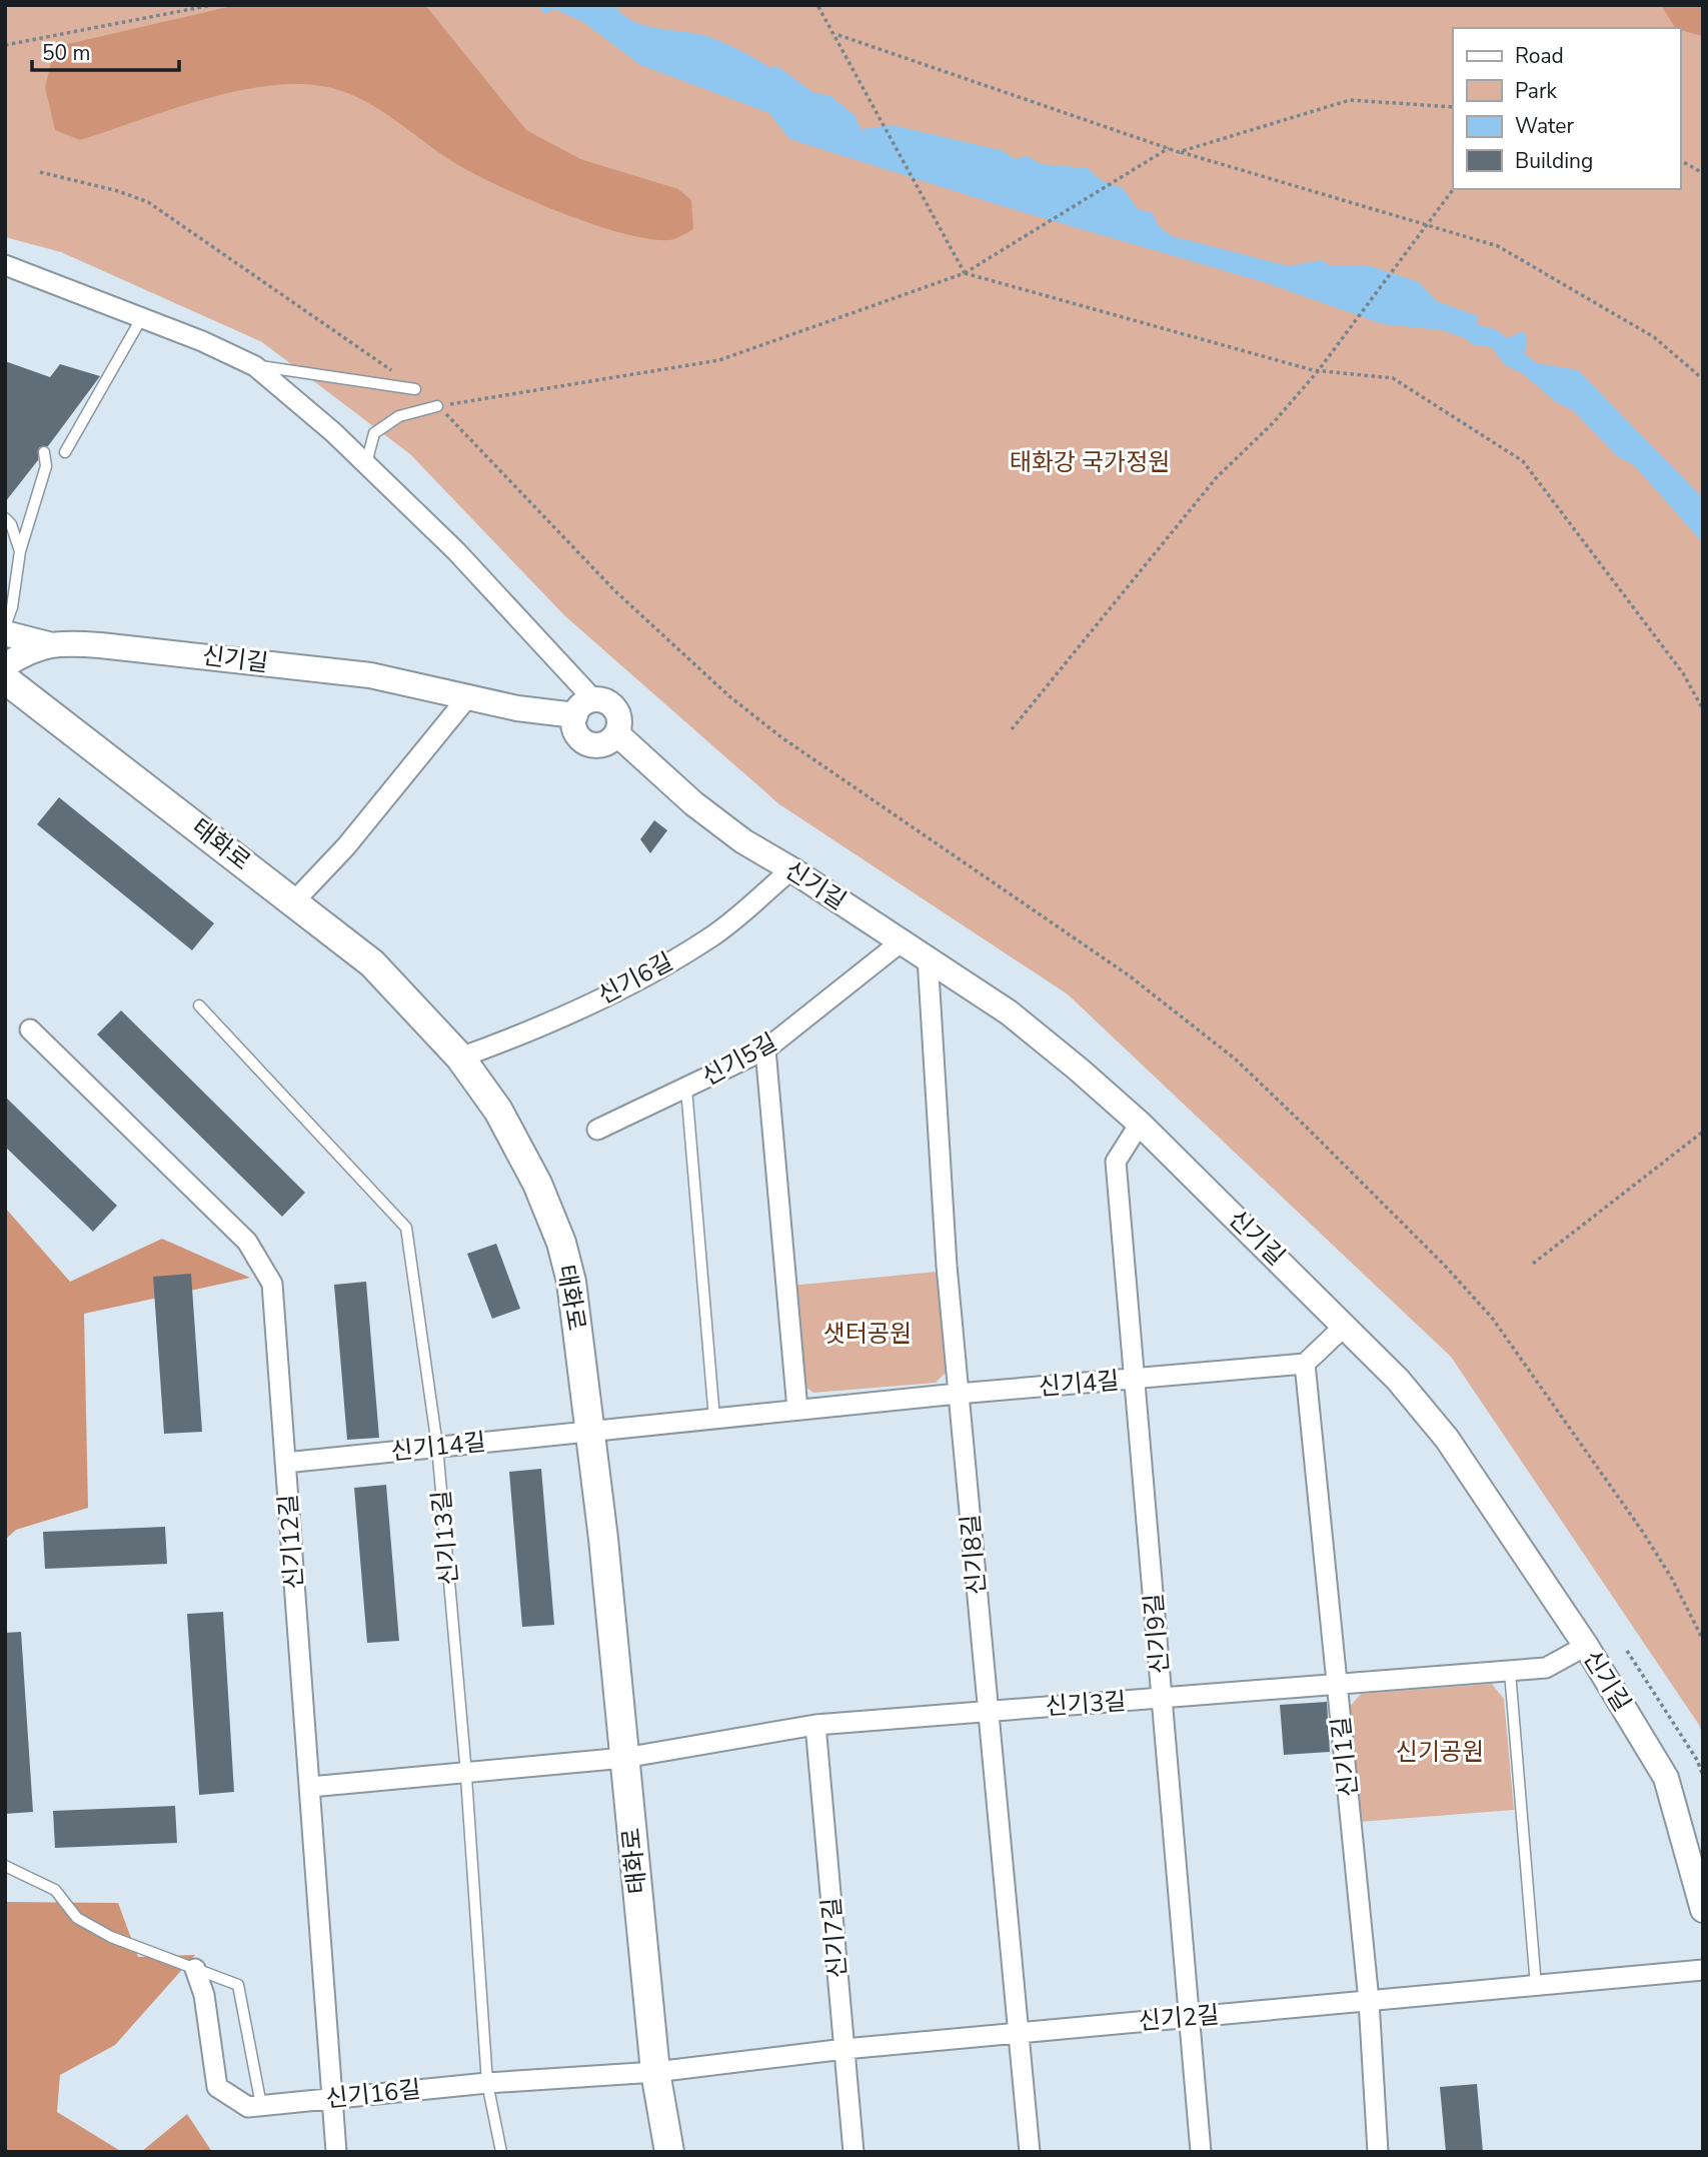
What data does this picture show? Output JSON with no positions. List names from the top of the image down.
{
  "streets": {
    "main road": ["태화로"],
    "street": [
      "신기길",
      "신기6길",
      "신기5길",
      "신기4길",
      "신기14길",
      "신기12길",
      "신기8길",
      "신기9길",
      "신기3길",
      "신기1길",
      "신기7길",
      "신기2길",
      "신기16길"
    ],
    "lane": ["신기13길"]
  },
  "crossings": [
    ["신기길", "신기6길"],
    ["신기길", "신기5길"],
    ["신기길", "신기8길"],
    ["신기길", "신기9길"],
    ["신기길", "신기3길"],
    ["태화로", "신기6길"],
    ["태화로", "신기4길"],
    ["태화로", "신기14길"],
    ["태화로", "신기3길"],
    ["태화로", "신기2길"],
    ["태화로", "신기16길"],
    ["신기4길", "신기14길"],
    ["신기4길", "신기8길"],
    ["신기4길", "신기9길"],
    ["신기4길", "신기1길"],
    ["신기14길", "신기13길"],
    ["신기14길", "신기12길"],
    ["신기13길", "신기3길"],
    ["신기13길", "신기16길"],
    ["신기12길", "신기3길"],
    ["신기12길", "신기16길"],
    ["신기8길", "신기3길"],
    ["신기8길", "신기2길"],
    ["신기9길", "신기3길"],
    ["신기9길", "신기2길"],
    ["신기3길", "신기1길"],
    ["신기3길", "신기7길"],
    ["신기1길", "신기2길"],
    ["신기7길", "신기2길"],
    ["신기2길", "신기16길"]
  ],
  "parks": ["태화강 국가정원", "샛터공원", "신기공원"],
  "legend": [
    "Road",
    "Park",
    "Water",
    "Building"
  ],
  "scale_bar": "50 m"
}
